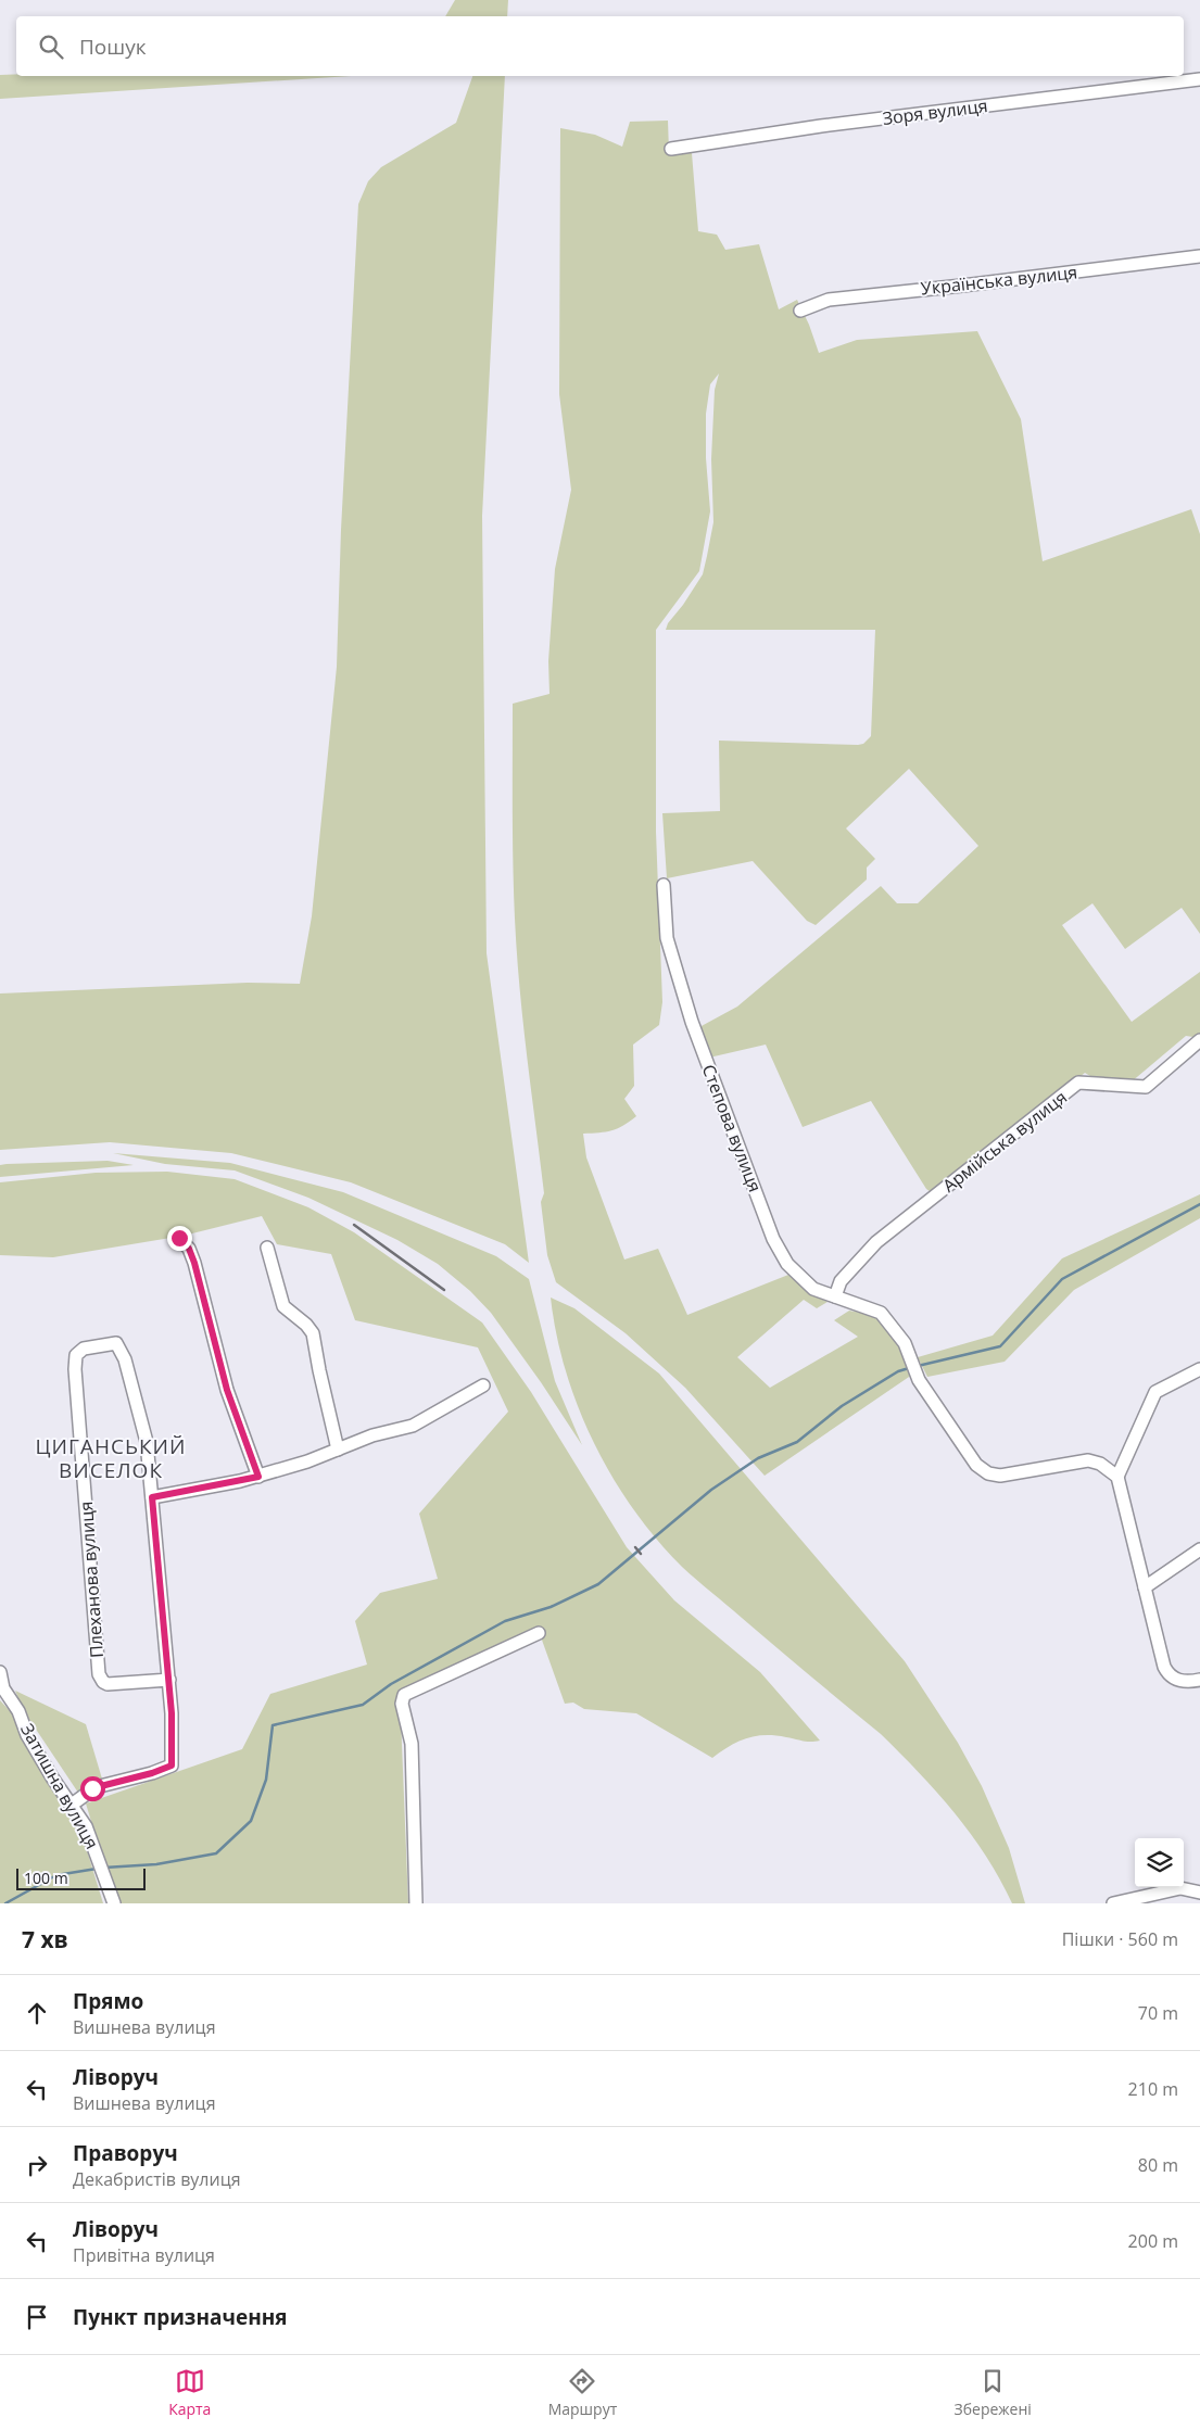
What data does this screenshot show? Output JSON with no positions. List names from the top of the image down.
{
  "streets": {
    "street": [
      "Зоря вулиця",
      "Українська вулиця",
      "Степова вулиця",
      "Армійська вулиця",
      "Плеханова вулиця",
      "Затишна вулиця"
    ]
  },
  "crossings": [
    ["Степова вулиця", "Армійська вулиця"]
  ],
  "districts": ["ЦИГАНСЬКИЙ ВИСЕЛОК"],
  "scale_bar": "100 m",
  "page": {
    "search": "Пошук",
    "scale": "100 m",
    "heading": ["7 хв", "Пішки · 560 m"],
    "list": [
      ["Прямо", "Вишнева вулиця", "70 m"],
      ["Ліворуч", "Вишнева вулиця", "210 m"],
      ["Праворуч", "Декабристів вулиця", "80 m"],
      ["Ліворуч", "Привітна вулиця", "200 m"],
      "Пункт призначення"
    ],
    "nav": ["Карта", "Маршрут", "Збережені"]
  }
}
